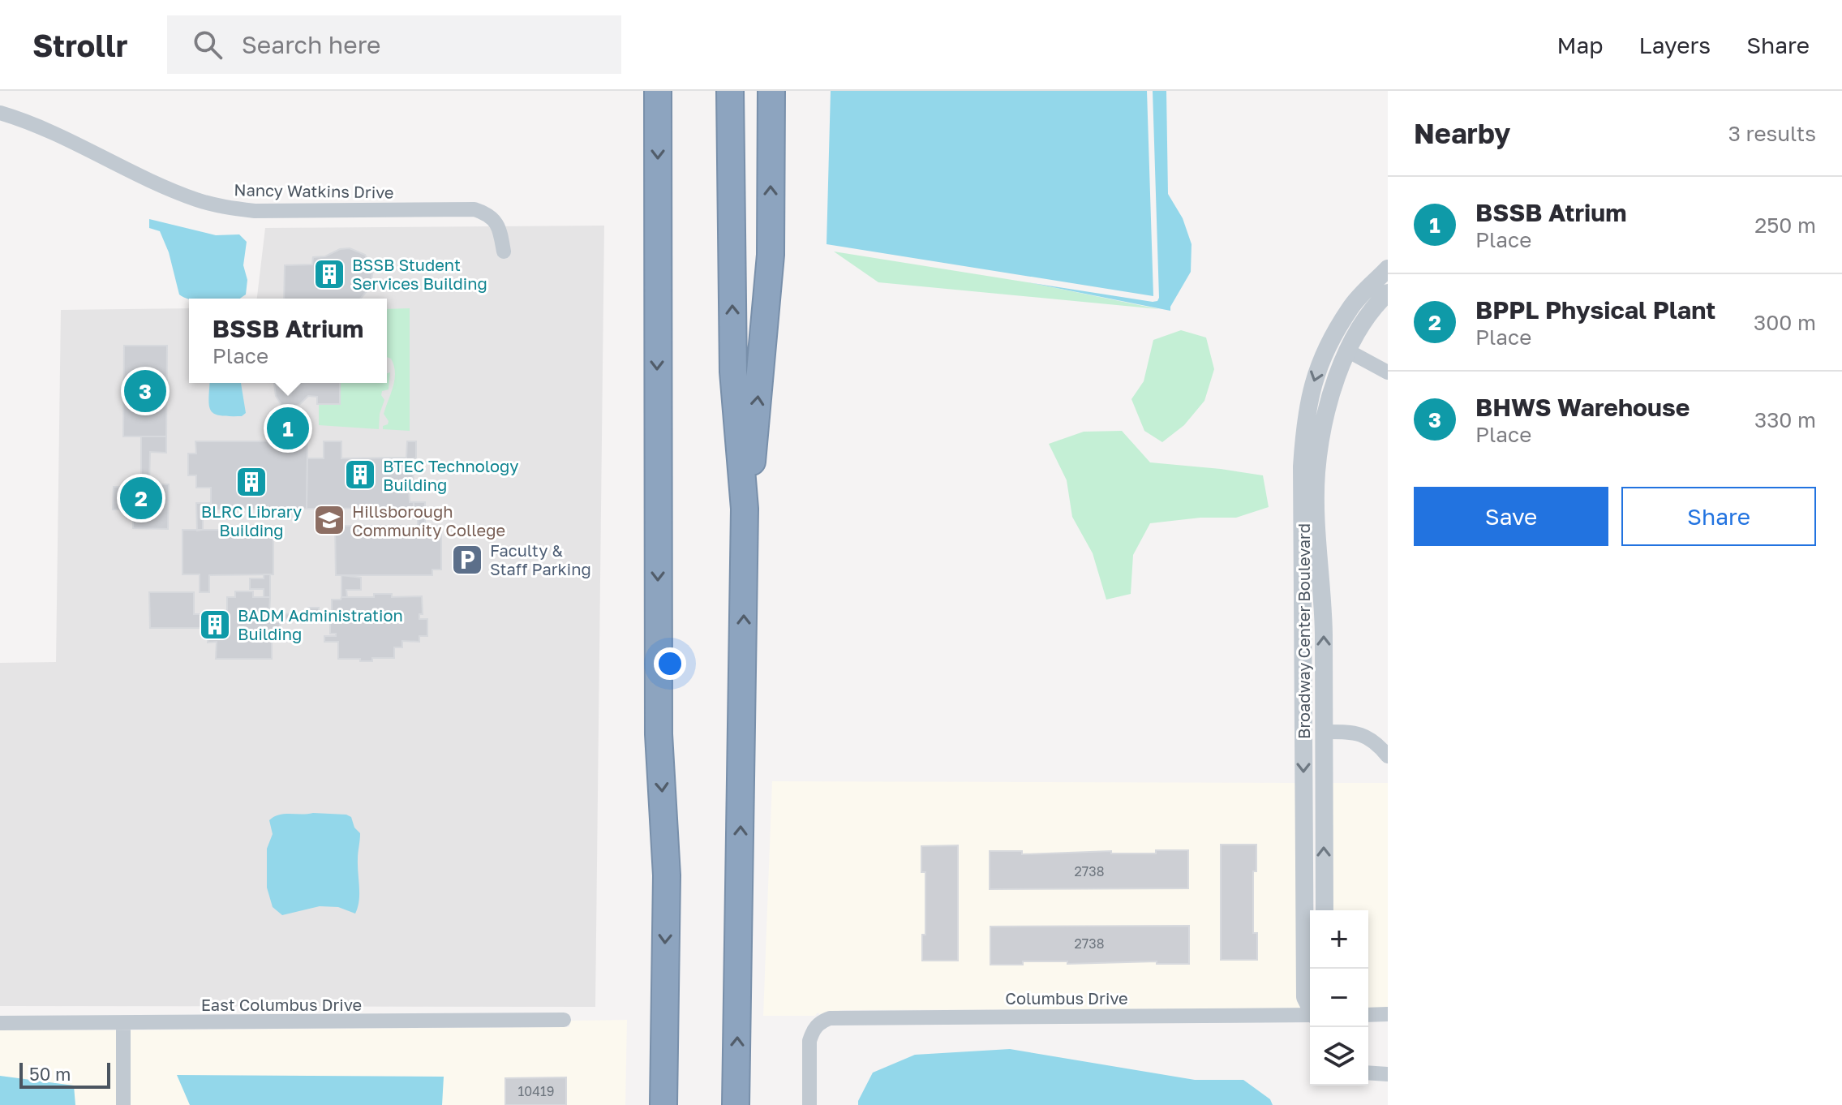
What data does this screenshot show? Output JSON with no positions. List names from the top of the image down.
{
  "streets": {
    "street": [
      "Nancy Watkins Drive",
      "Broadway Center Boulevard",
      "Columbus Drive",
      "East Columbus Drive"
    ]
  },
  "places": {
    "building": [
      "BSSB Student Services Building",
      "BTEC Technology Building",
      "BLRC Library Building",
      "BADM Administration Building"
    ],
    "school or university": ["Hillsborough Community College"],
    "parking": ["Faculty & Staff Parking"]
  },
  "house_numbers": ["2738", "2738", "10419"],
  "scale_bar": "50 m",
  "page": {
    "header": "Strollr",
    "search": "Search here",
    "nav": ["Map", "Layers", "Share"],
    "heading": ["Nearby", "3 results"],
    "list": [
      {
        "mark": "1",
        "name": "BSSB Atrium",
        "note": "Place",
        "value": "250 m"
      },
      {
        "mark": "2",
        "name": "BPPL Physical Plant",
        "note": "Place",
        "value": "300 m"
      },
      {
        "mark": "3",
        "name": "BHWS Warehouse",
        "note": "Place",
        "value": "330 m"
      }
    ],
    "popup": ["BSSB Atrium", "Place"],
    "pins": ["3", "1", "2"],
    "buttons": ["Save", "Share"],
    "map_buttons": ["+", "−"],
    "scale": "50 m"
  }
}
